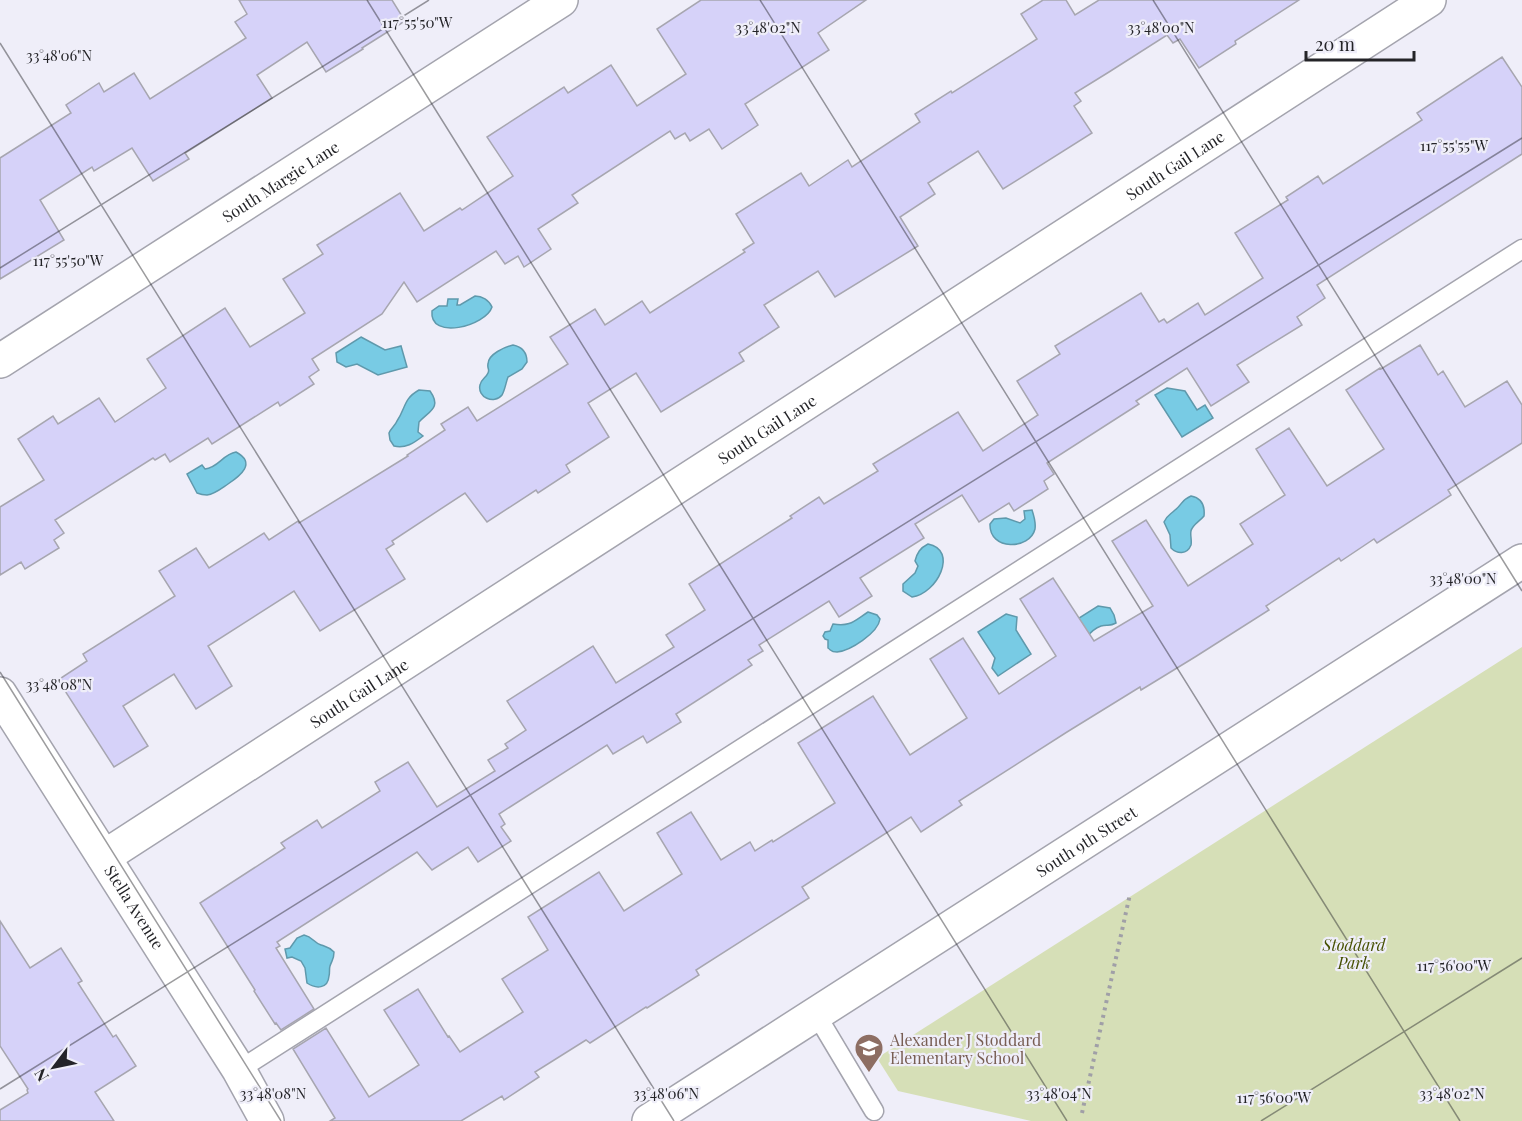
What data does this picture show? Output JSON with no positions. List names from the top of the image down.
{
  "streets": {
    "street": [
      "South Gail Lane",
      "South Margie Lane",
      "South 9th Street",
      "Stella Avenue"
    ]
  },
  "crossings": [
    ["South Gail Lane", "Stella Avenue"]
  ],
  "parks": ["Stoddard Park"],
  "places": {
    "school or university": ["Alexander J Stoddard Elementary School"]
  },
  "scale_bar": "20 m",
  "north": "bottom left",
  "coordinates": [
    "117°55'50\"W",
    "33°48'02\"N",
    "33°48'00\"N",
    "33°48'06\"N",
    "117°55'55\"W",
    "33°48'08\"N",
    "117°56'00\"W",
    "33°48'04\"N"
  ]
}
